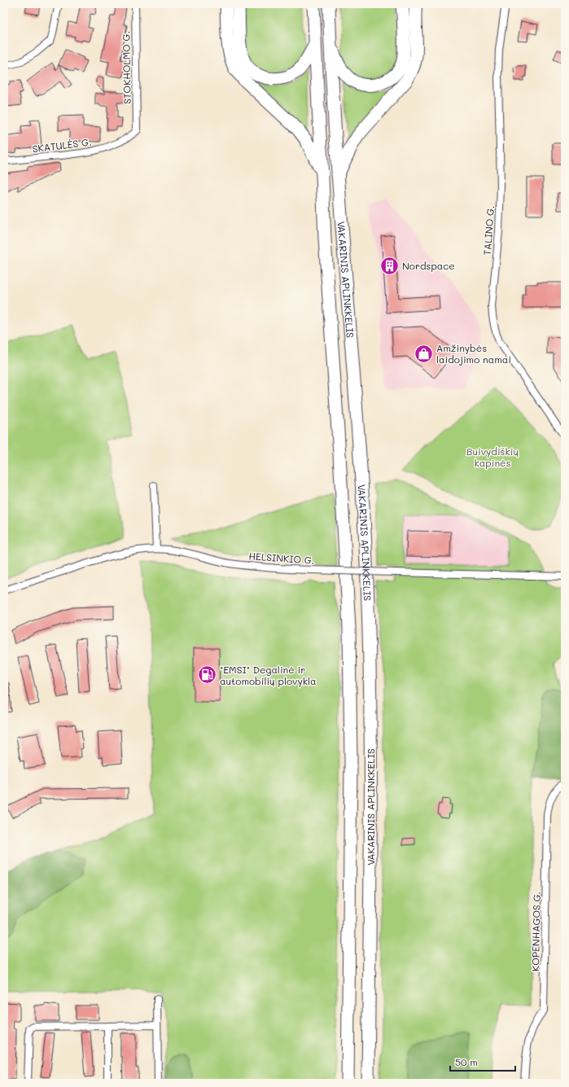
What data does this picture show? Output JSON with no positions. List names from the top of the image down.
{
  "streets": {
    "highway": ["VAKARINIS APLINKKELIS"],
    "street": [
      "STOKHOLMO G.",
      "SKATULĖS G.",
      "TALINO G.",
      "HELSINKIO G.",
      "KOPENHAGOS G."
    ]
  },
  "crossings": [
    ["STOKHOLMO G.", "SKATULĖS G."]
  ],
  "parks": ["Buivydiškių kapinės"],
  "places": {
    "building": ["Nordspace"],
    "shop": ["Amžinybės laidojimo namai"],
    "fuel station": ["\"EMSI\" Degalinė ir automobilių plovykla"]
  },
  "scale_bar": "50 m"
}
